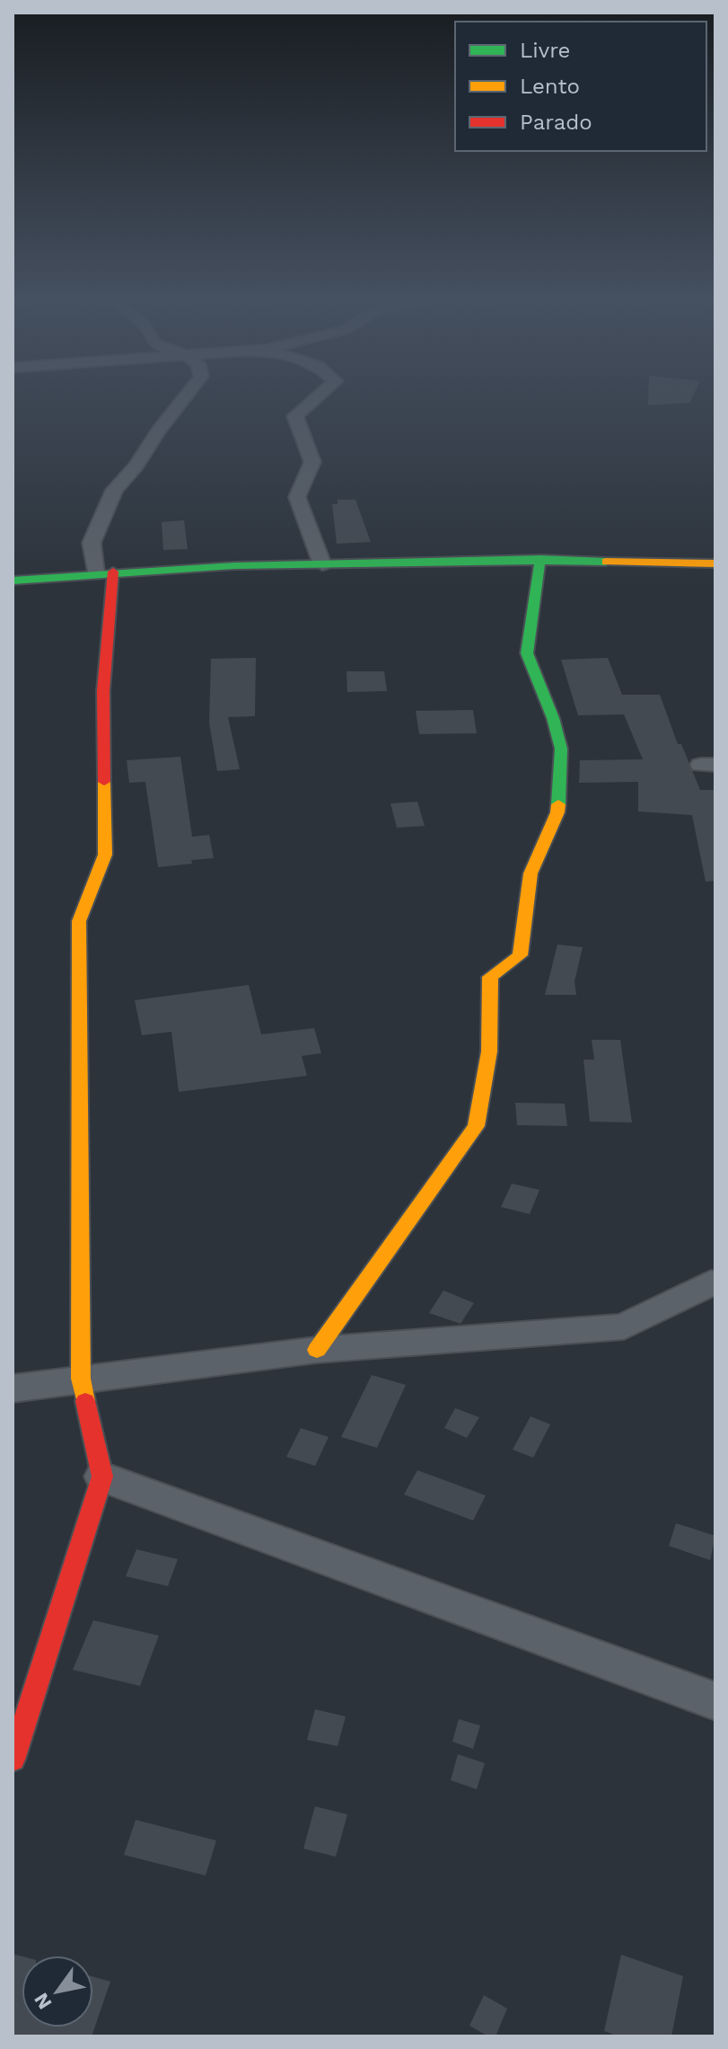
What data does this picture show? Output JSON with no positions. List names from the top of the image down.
{
  "legend": ["Livre", "Lento", "Parado"],
  "north": "bottom left"
}
